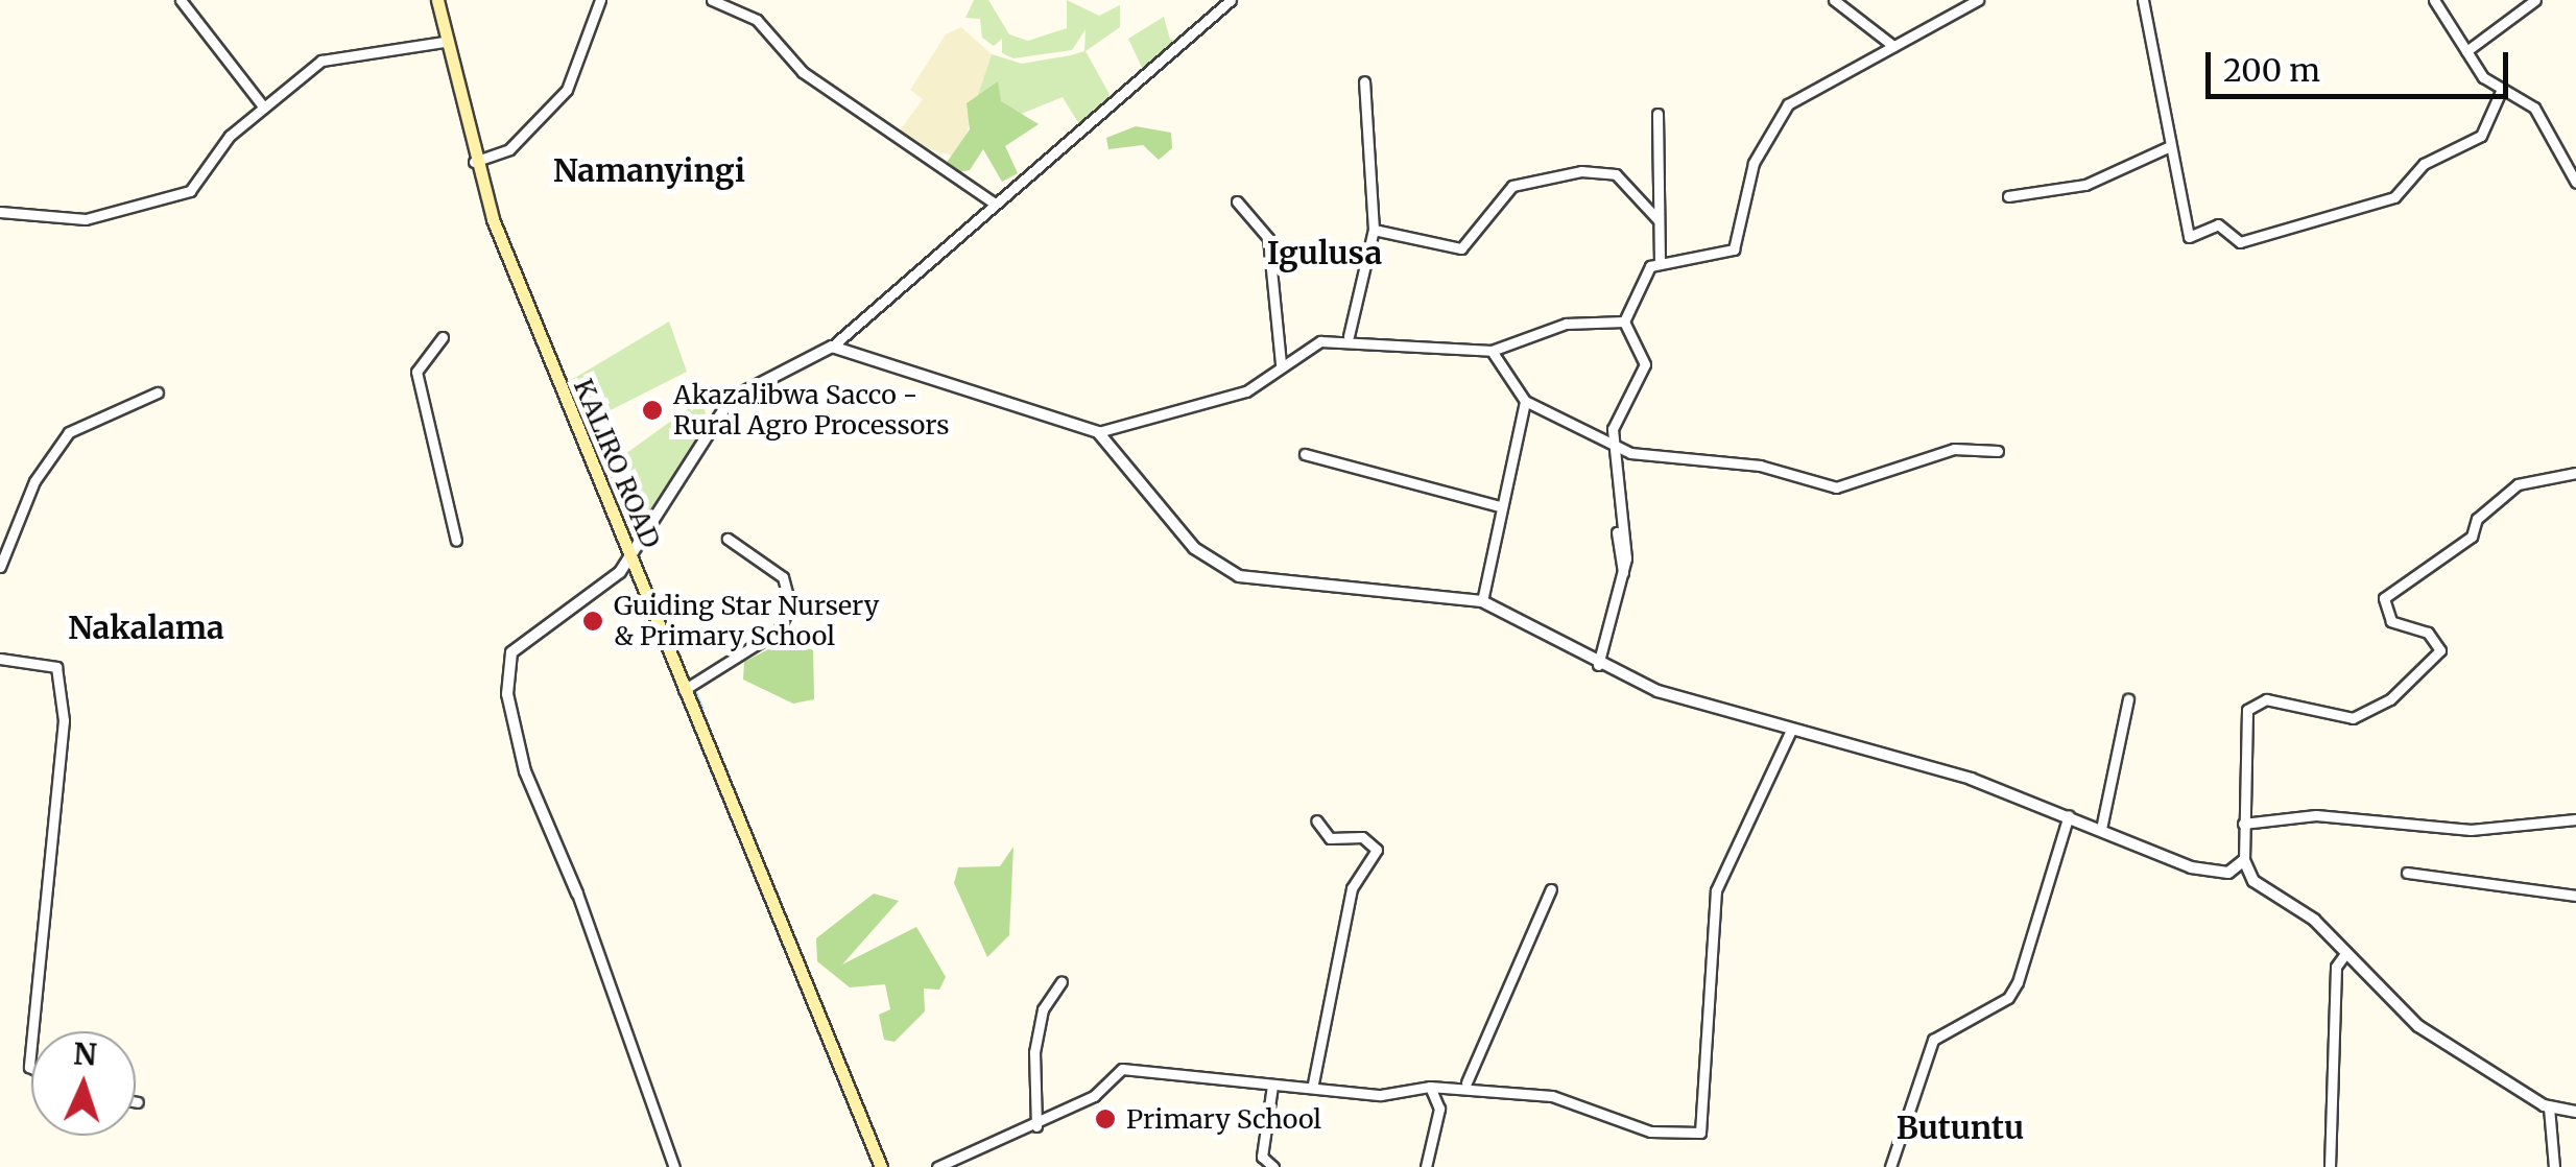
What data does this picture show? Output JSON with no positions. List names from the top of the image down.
{
  "streets": {
    "main road": ["KALIRO ROAD"]
  },
  "districts": [
    "Namanyingi",
    "Igulusa",
    "Nakalama",
    "Butuntu"
  ],
  "places": ["Akazalibwa Sacco - Rural Agro Processors", "Guiding Star Nursery & Primary School", "Primary School"],
  "scale_bar": "200 m",
  "north": "top"
}
